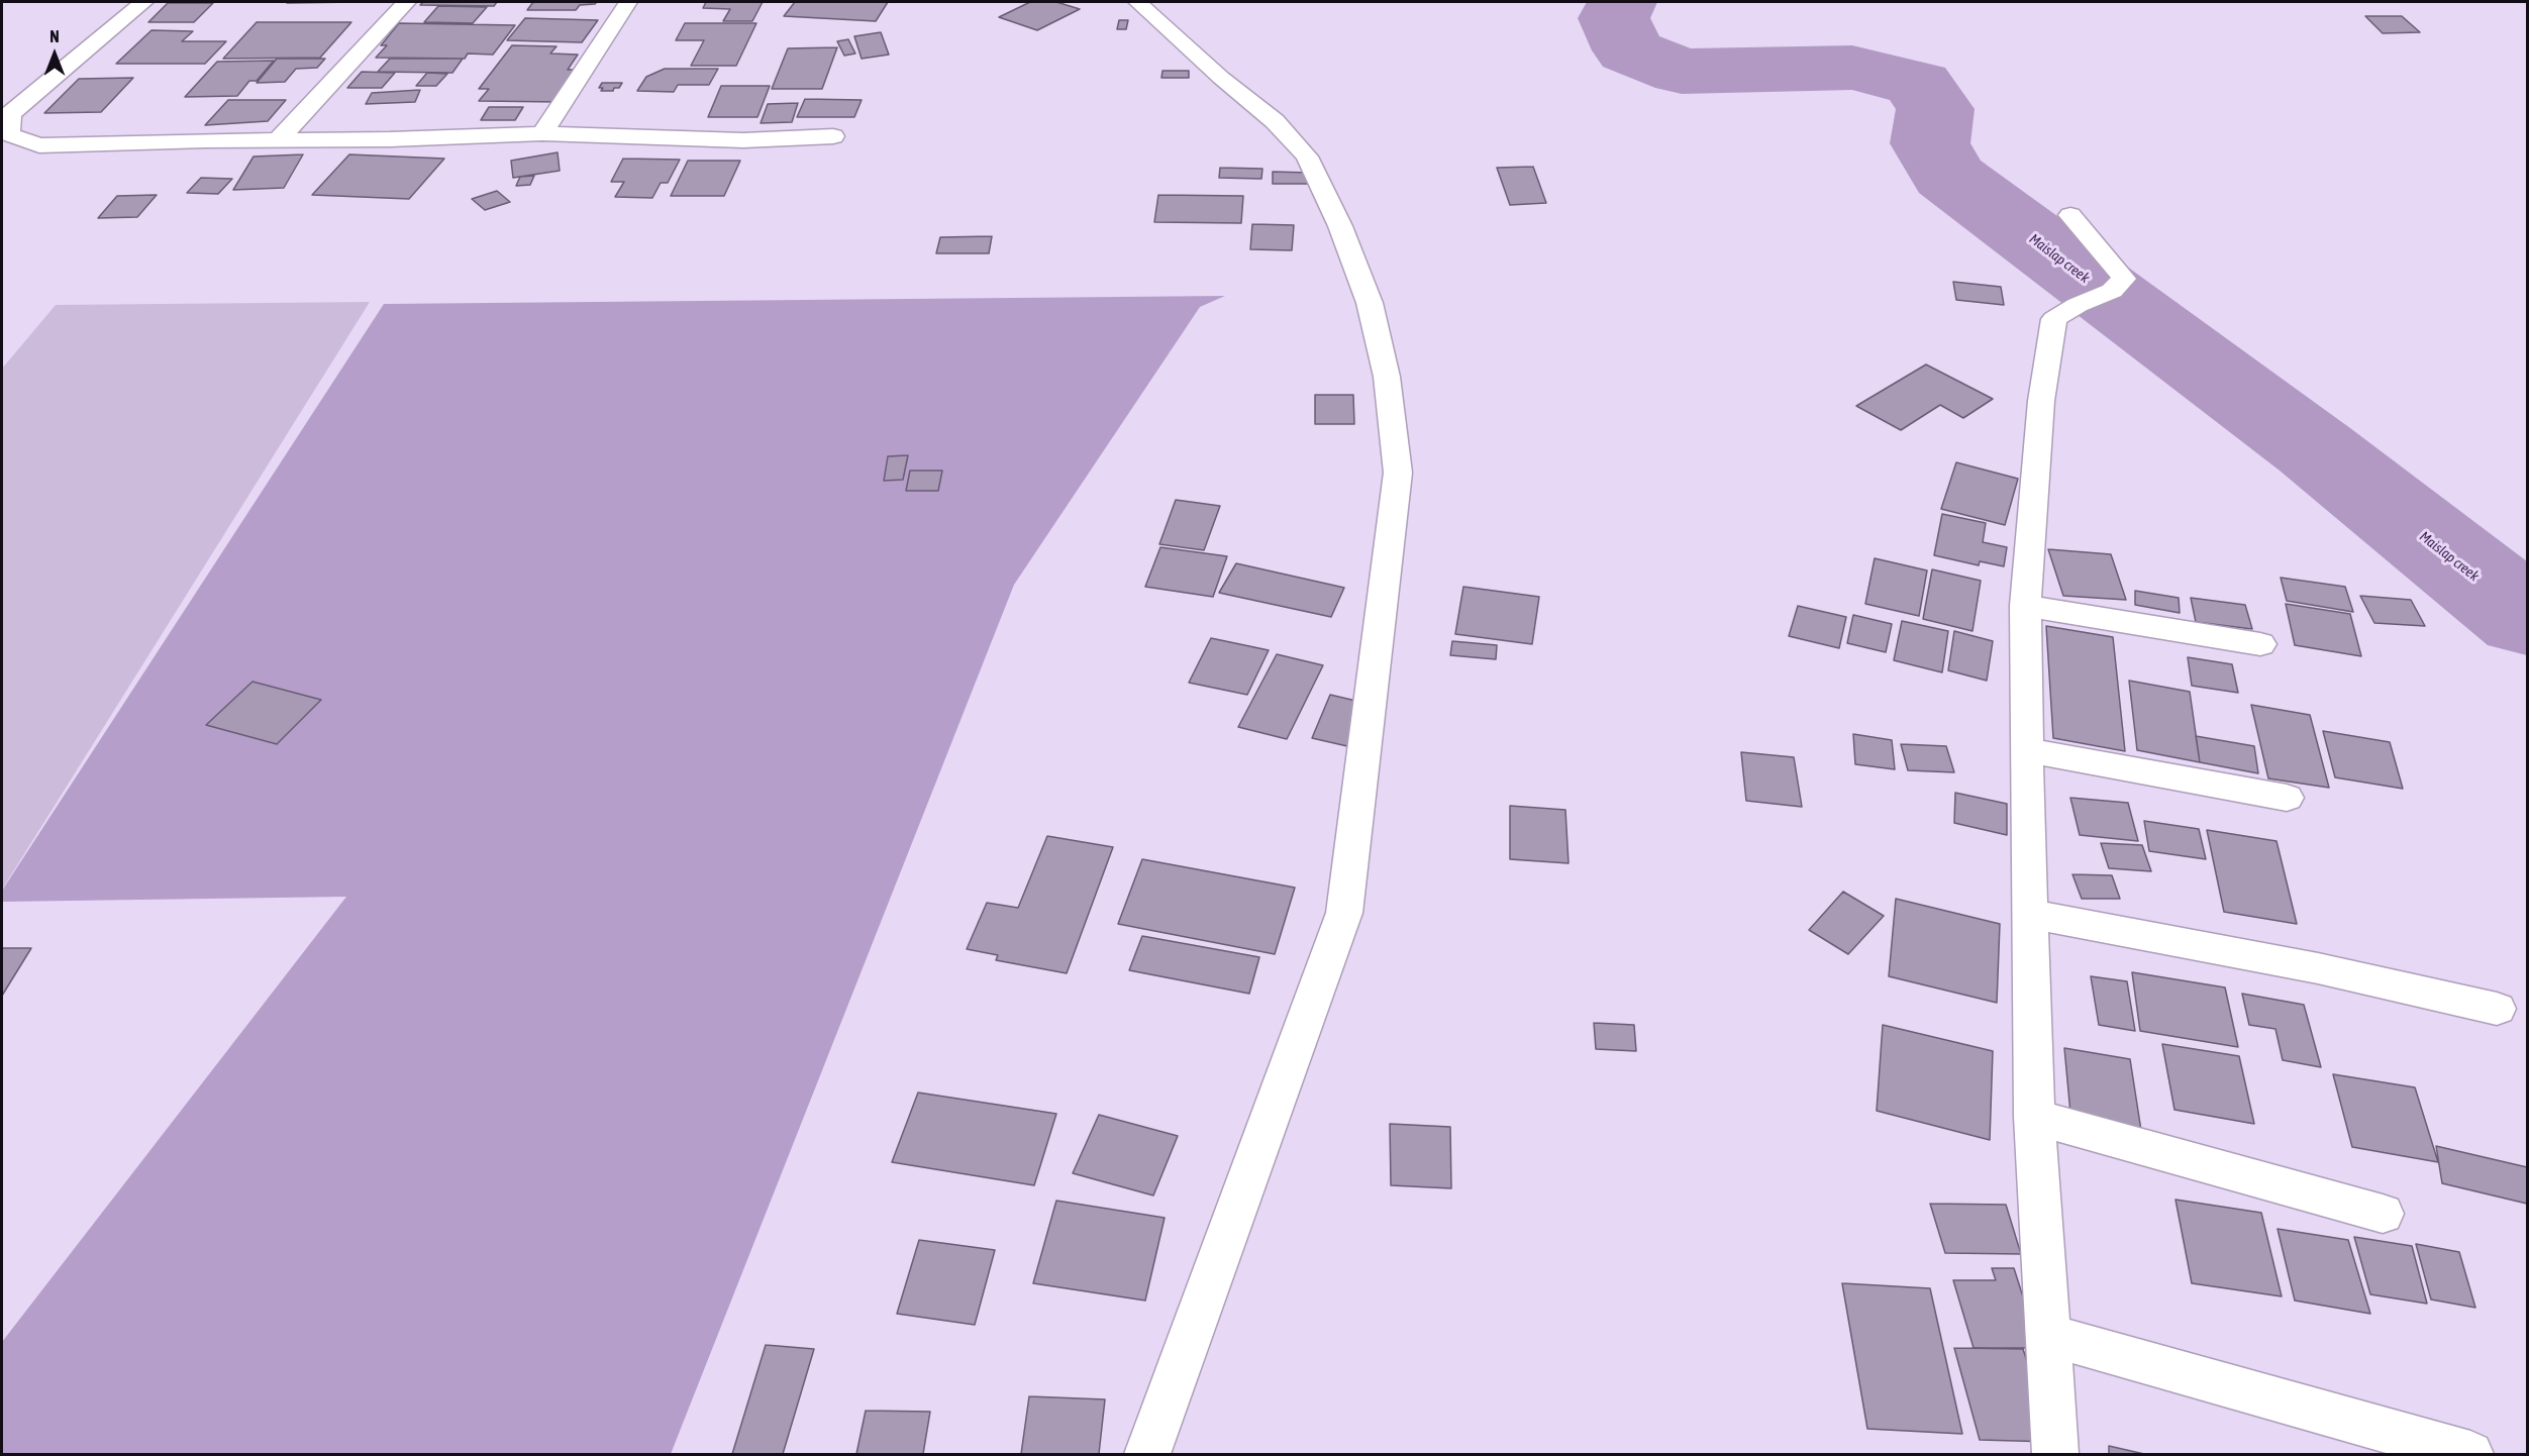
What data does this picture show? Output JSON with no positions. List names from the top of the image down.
{
  "water": ["Maislap creek"],
  "north": "top"
}
